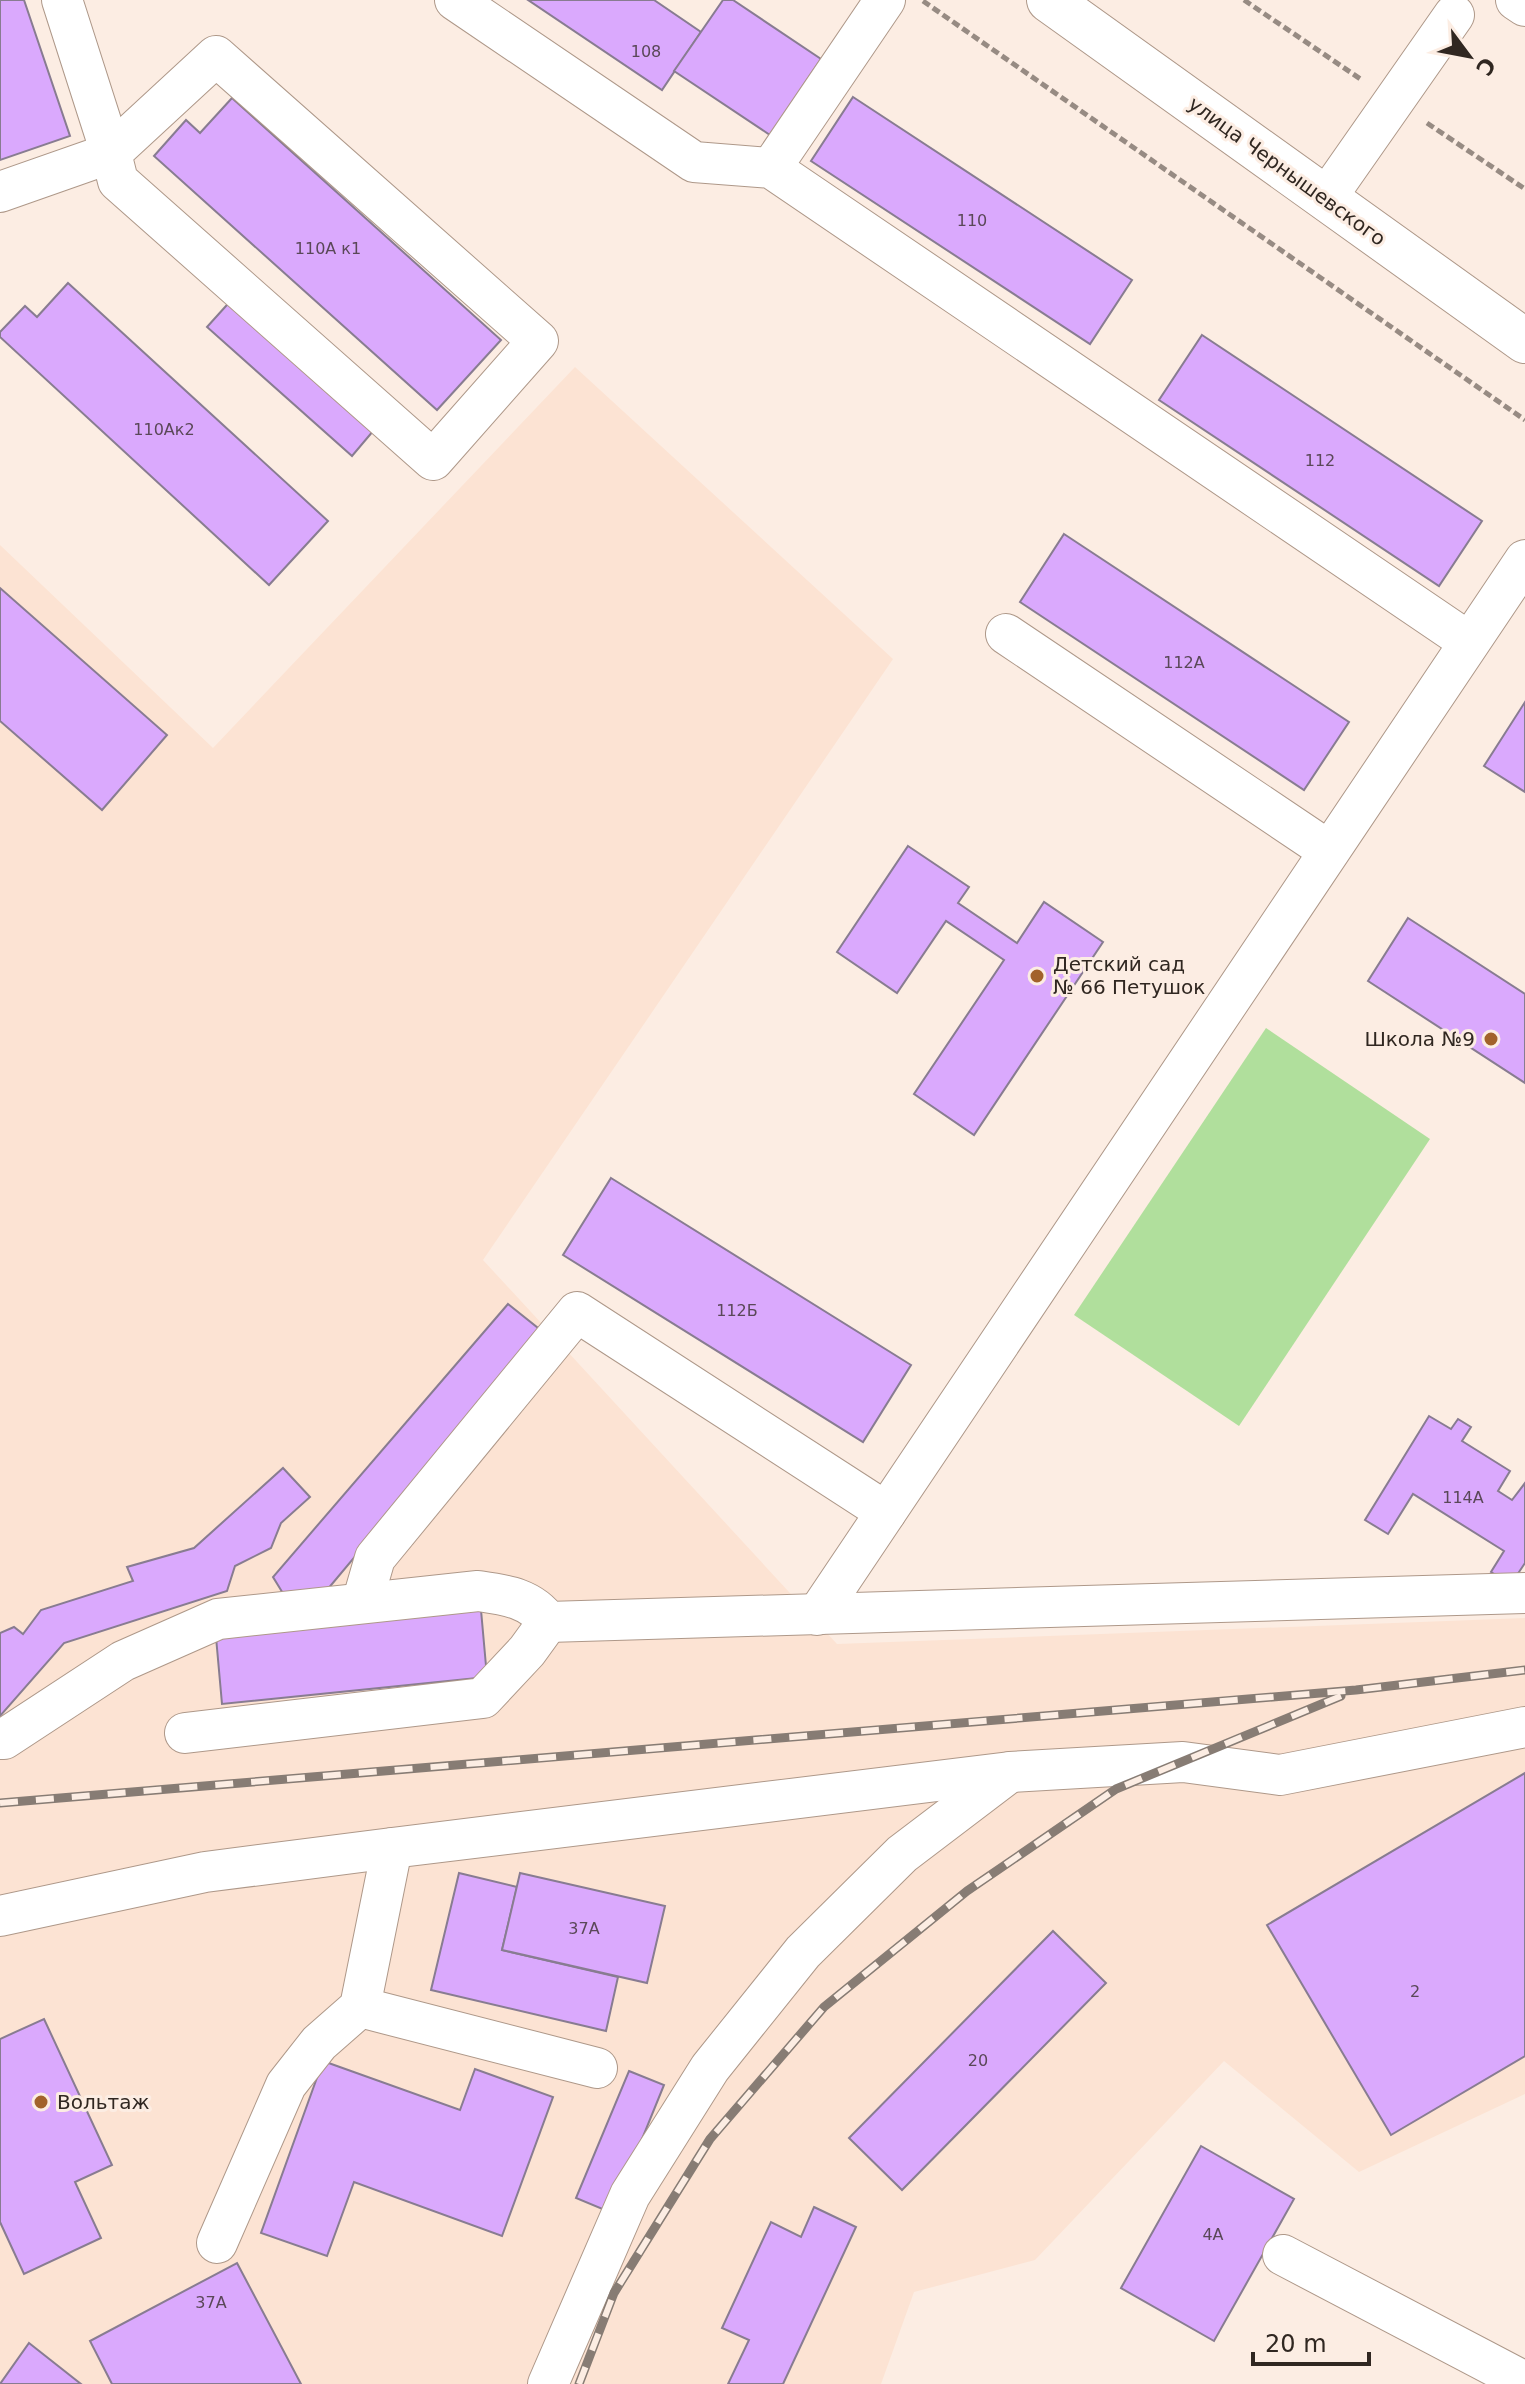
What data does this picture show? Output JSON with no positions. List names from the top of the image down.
{
  "streets": {
    "main road": ["улица Чернышевского"]
  },
  "places": ["Детский сад № 66 Петушок", "Школа №9", "Вольтаж"],
  "house_numbers": [
    "108",
    "110",
    "110А к1",
    "110Ак2",
    "112",
    "112А",
    "112Б",
    "114А",
    "37А",
    "2",
    "20",
    "4А",
    "37А"
  ],
  "scale_bar": "20 m",
  "north": "bottom right"
}
